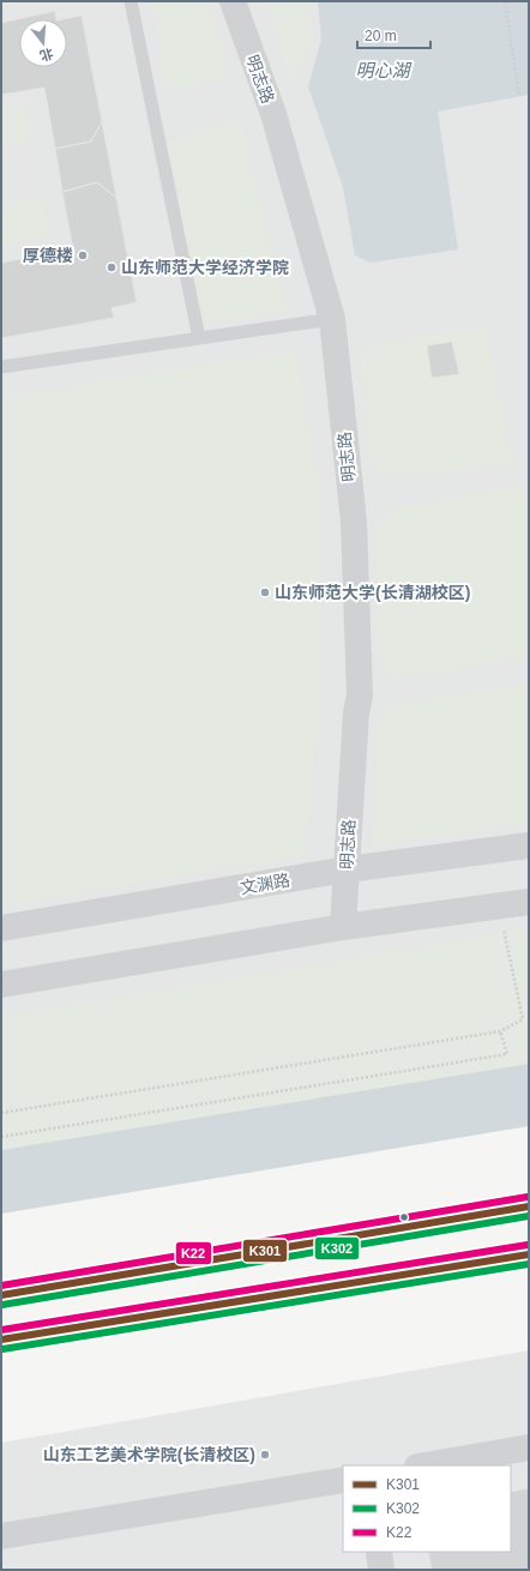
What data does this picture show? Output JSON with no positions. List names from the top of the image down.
{
  "streets": {
    "street": ["明志路", "文渊路"]
  },
  "crossings": [
    ["明志路", "文渊路"]
  ],
  "water": ["明心湖"],
  "places": [
    "厚德楼",
    "山东师范大学经济学院",
    "山东师范大学(长清湖校区)",
    "山东工艺美术学院(长清校区)"
  ],
  "lines": ["transit line K22", "transit line K301", "transit line K302"],
  "legend": ["K301", "K302", "K22"],
  "scale_bar": "20 m",
  "north": "bottom"
}
